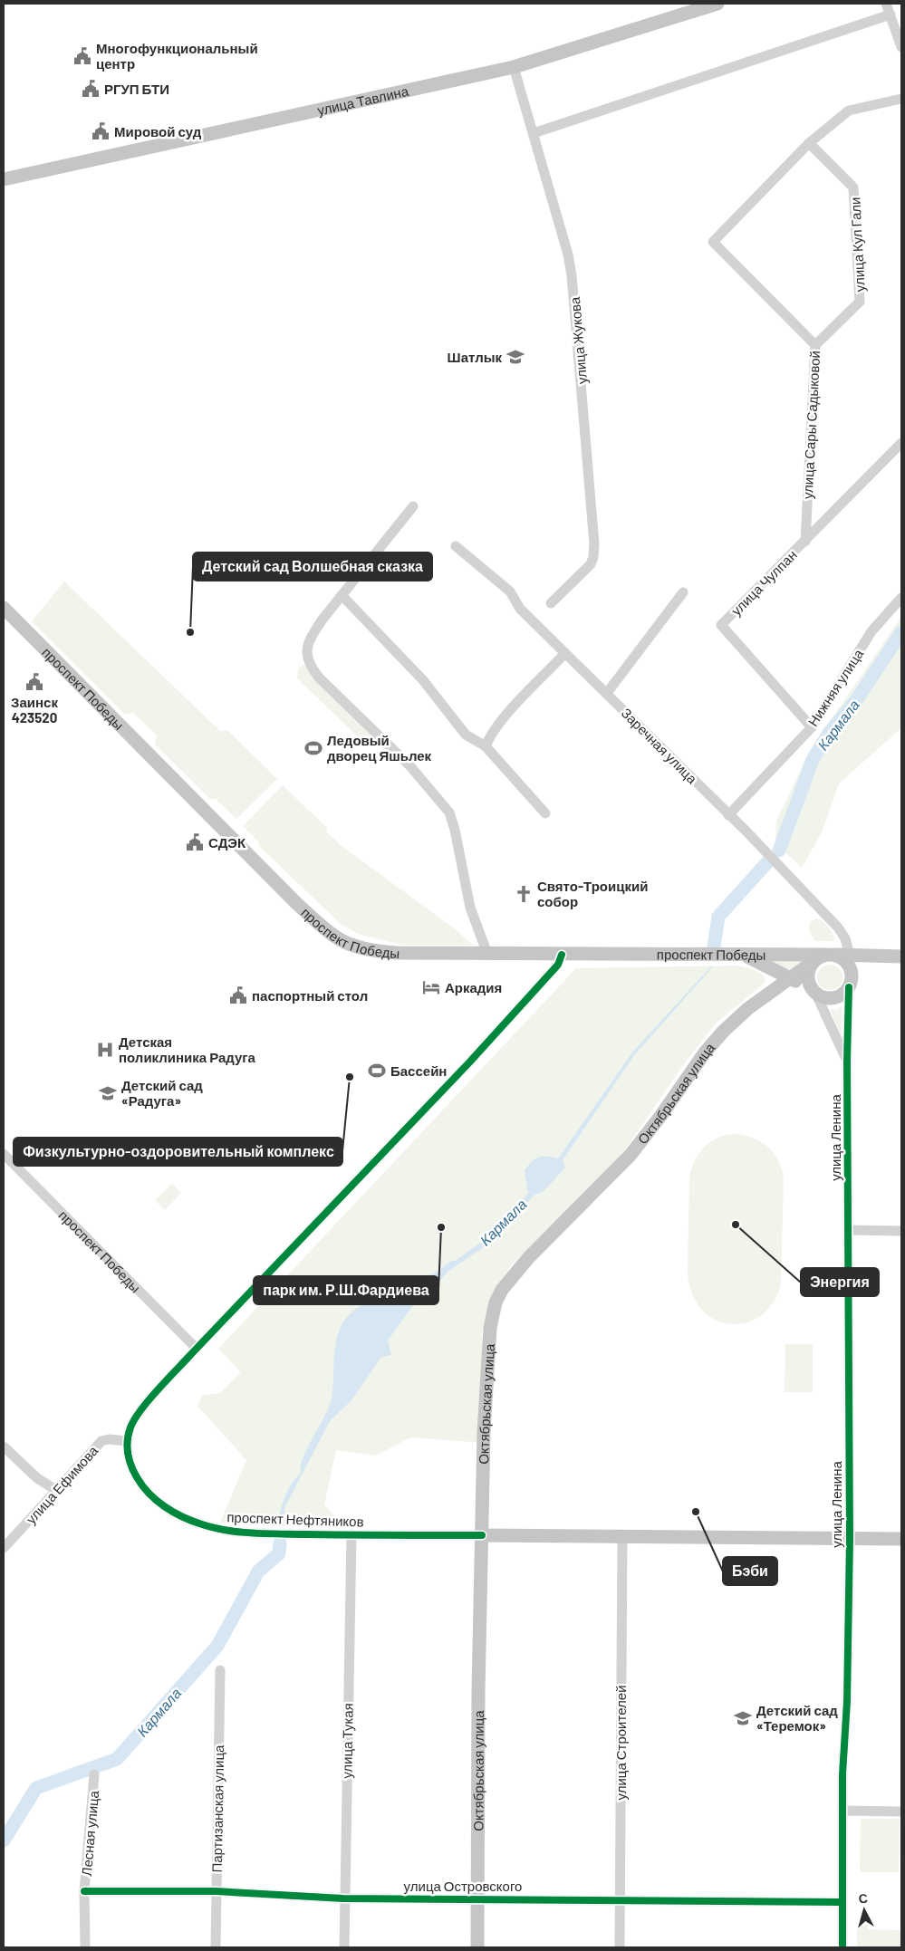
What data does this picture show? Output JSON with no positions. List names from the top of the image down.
{
  "streets": {
    "main road": [
      "улица Тавлина",
      "проспект Победы",
      "Октябрьская улица",
      "проспект Нефтяников"
    ],
    "street": [
      "улица Кул Гали",
      "улица Жукова",
      "улица Сары Садыковой",
      "улица Чулпан",
      "Нижняя улица",
      "Заречная улица",
      "улица Ленина",
      "улица Ефимова",
      "улица Тукая",
      "улица Строителей",
      "Партизанская улица",
      "Лесная улица",
      "улица Островского"
    ]
  },
  "crossings": [
    ["улица Тавлина", "улица Жукова"],
    ["улица Кул Гали", "улица Сары Садыковой"],
    ["улица Сары Садыковой", "улица Чулпан"],
    ["улица Чулпан", "Нижняя улица"],
    ["Нижняя улица", "Заречная улица"],
    ["проспект Победы", "Заречная улица"],
    ["проспект Победы", "Октябрьская улица"],
    ["проспект Победы", "улица Ленина"],
    ["Октябрьская улица", "улица Ленина"],
    ["Октябрьская улица", "проспект Нефтяников"],
    ["Октябрьская улица", "улица Островского"],
    ["улица Ленина", "проспект Нефтяников"],
    ["улица Ленина", "улица Островского"],
    ["улица Ефимова", "проспект Нефтяников"],
    ["проспект Нефтяников", "улица Тукая"],
    ["проспект Нефтяников", "улица Строителей"],
    ["улица Тукая", "улица Островского"],
    ["улица Строителей", "улица Островского"],
    ["Партизанская улица", "улица Островского"],
    ["Лесная улица", "улица Островского"]
  ],
  "water": ["Кармала"],
  "places": {
    "public building": [
      "Многофункциональный центр",
      "РГУП БТИ",
      "Мировой суд",
      "Заинск 423520",
      "СДЭК",
      "паспортный стол"
    ],
    "school or university": ["Шатлык", "Детский сад «Радуга»", "Детский сад «Теремок»"],
    "other": [
      "Детский сад Волшебная сказка",
      "Физкультурно-оздоровительный комплекс",
      "Энергия",
      "парк им. Р.Ш.Фардиева",
      "Бэби"
    ],
    "sports": ["Ледовый дворец Яшьлек", "Бассейн"],
    "church": ["Свято-Троицкий собор"],
    "hotel": ["Аркадия"],
    "hospital": ["Детская поликлиника Радуга"]
  },
  "north": "top"
}
